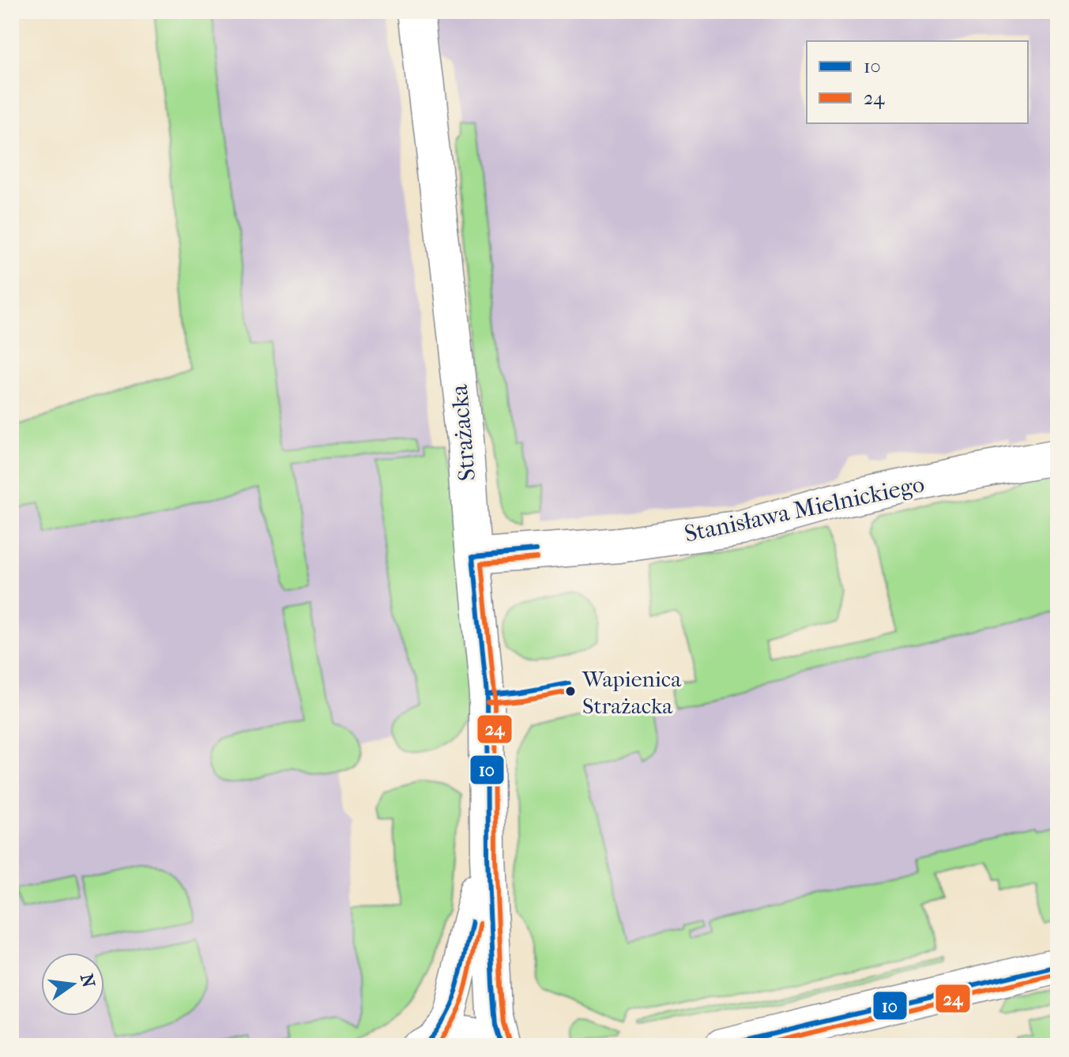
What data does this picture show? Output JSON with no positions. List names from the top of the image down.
{
  "streets": {
    "street": ["Strażacka", "Stanisława Mielnickiego"]
  },
  "crossings": [
    ["Strażacka", "Stanisława Mielnickiego"]
  ],
  "places": ["Wapienica Strażacka"],
  "lines": ["transit line 10", "transit line 24"],
  "legend": ["10", "24"],
  "north": "right"
}
